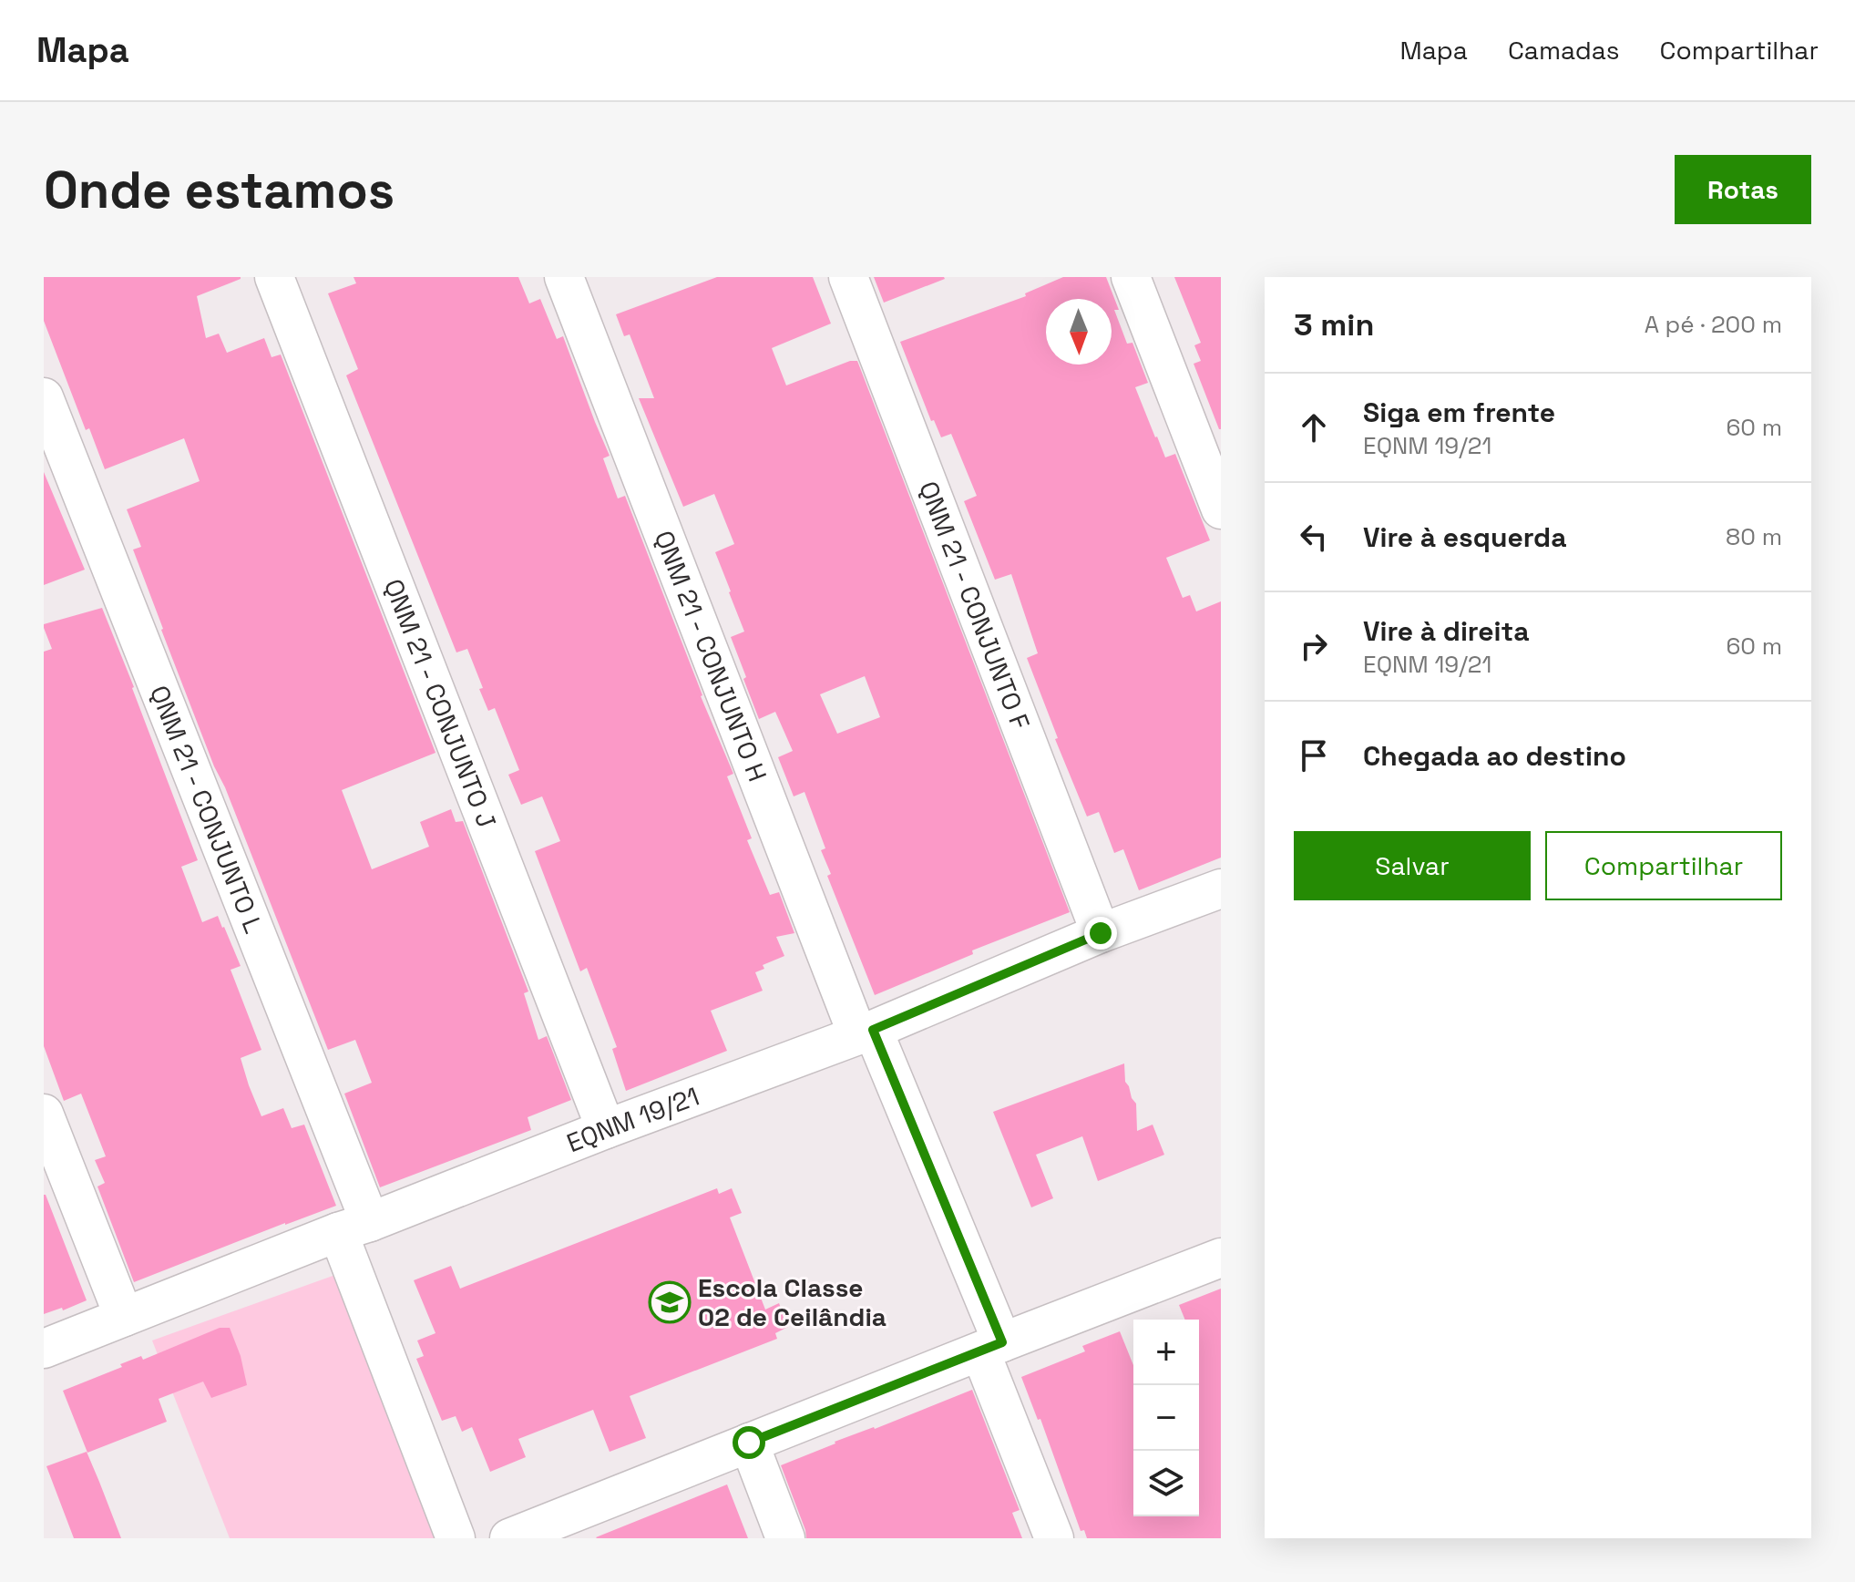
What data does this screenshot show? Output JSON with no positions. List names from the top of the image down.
{
  "streets": {
    "street": [
      "QNM 21 - CONJUNTO F",
      "QNM 21 - CONJUNTO H",
      "QNM 21 - CONJUNTO J",
      "QNM 21 - CONJUNTO L",
      "EQNM 19/21"
    ]
  },
  "crossings": [
    ["QNM 21 - CONJUNTO F", "EQNM 19/21"],
    ["QNM 21 - CONJUNTO H", "EQNM 19/21"],
    ["QNM 21 - CONJUNTO J", "EQNM 19/21"],
    ["QNM 21 - CONJUNTO L", "EQNM 19/21"]
  ],
  "places": {
    "school or university": ["Escola Classe 02 de Ceilândia"]
  },
  "north": "bottom",
  "page": {
    "header": "Mapa",
    "nav": ["Mapa", "Camadas", "Compartilhar"],
    "buttons": [
      "Rotas",
      ["Salvar", "Compartilhar"]
    ],
    "title": "Onde estamos",
    "heading": ["3 min", "A pé · 200 m"],
    "list": [
      ["Siga em frente", "EQNM 19/21", "60 m"],
      ["Vire à esquerda", "80 m"],
      ["Vire à direita", "EQNM 19/21", "60 m"],
      "Chegada ao destino"
    ],
    "map_buttons": ["+", "−"]
  }
}
